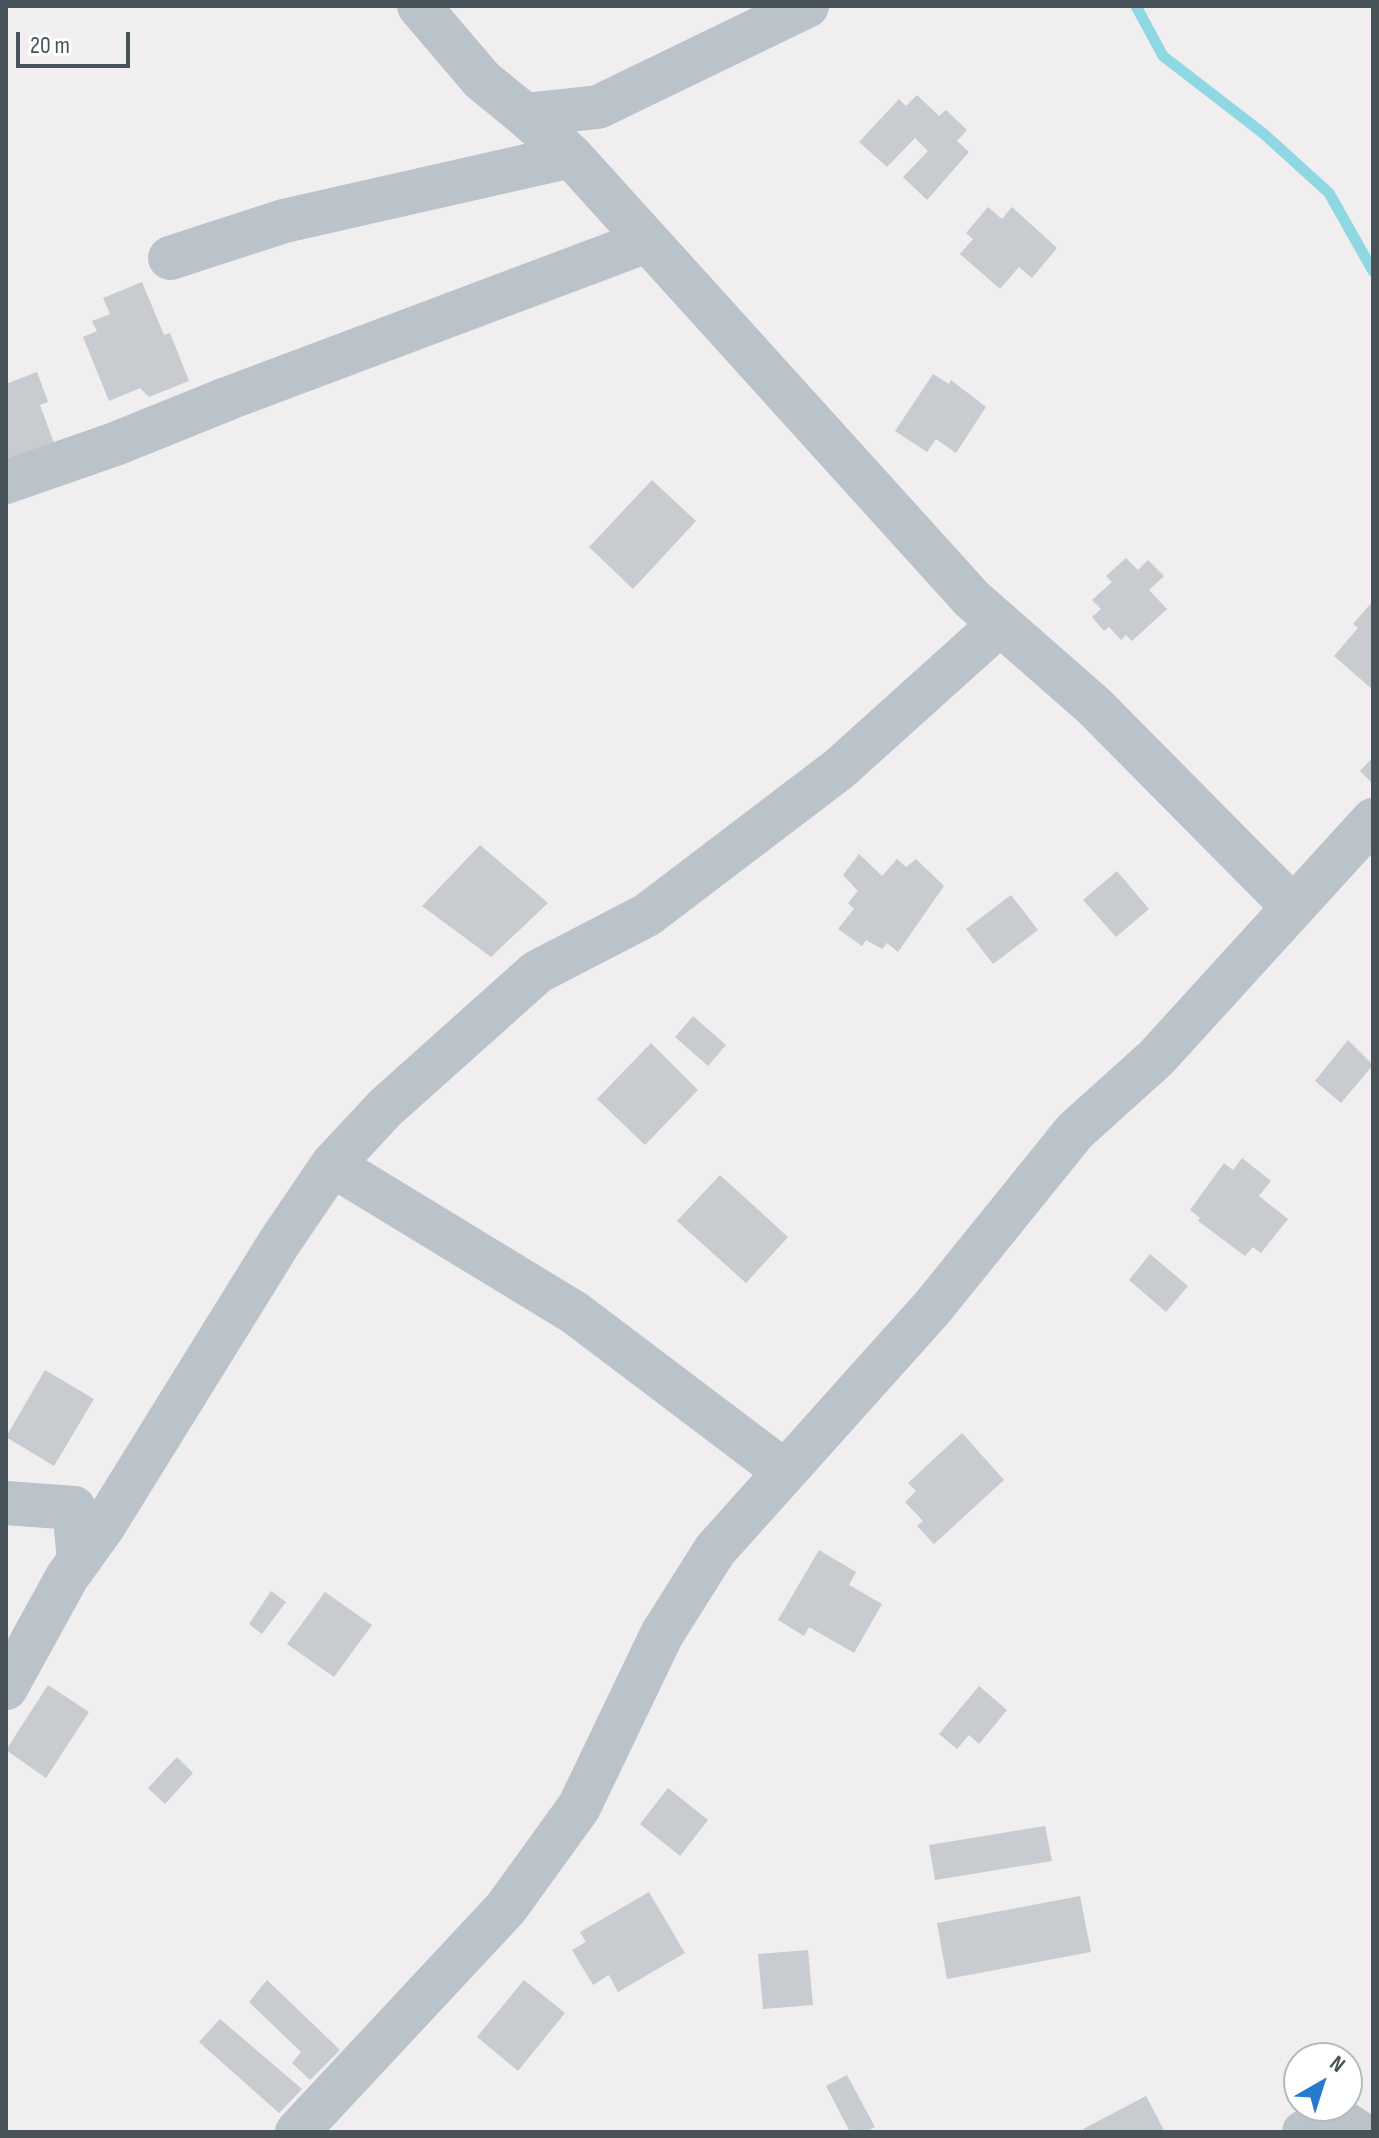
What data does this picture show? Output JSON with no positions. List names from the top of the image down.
{
  "scale_bar": "20 m",
  "north": "top right"
}
